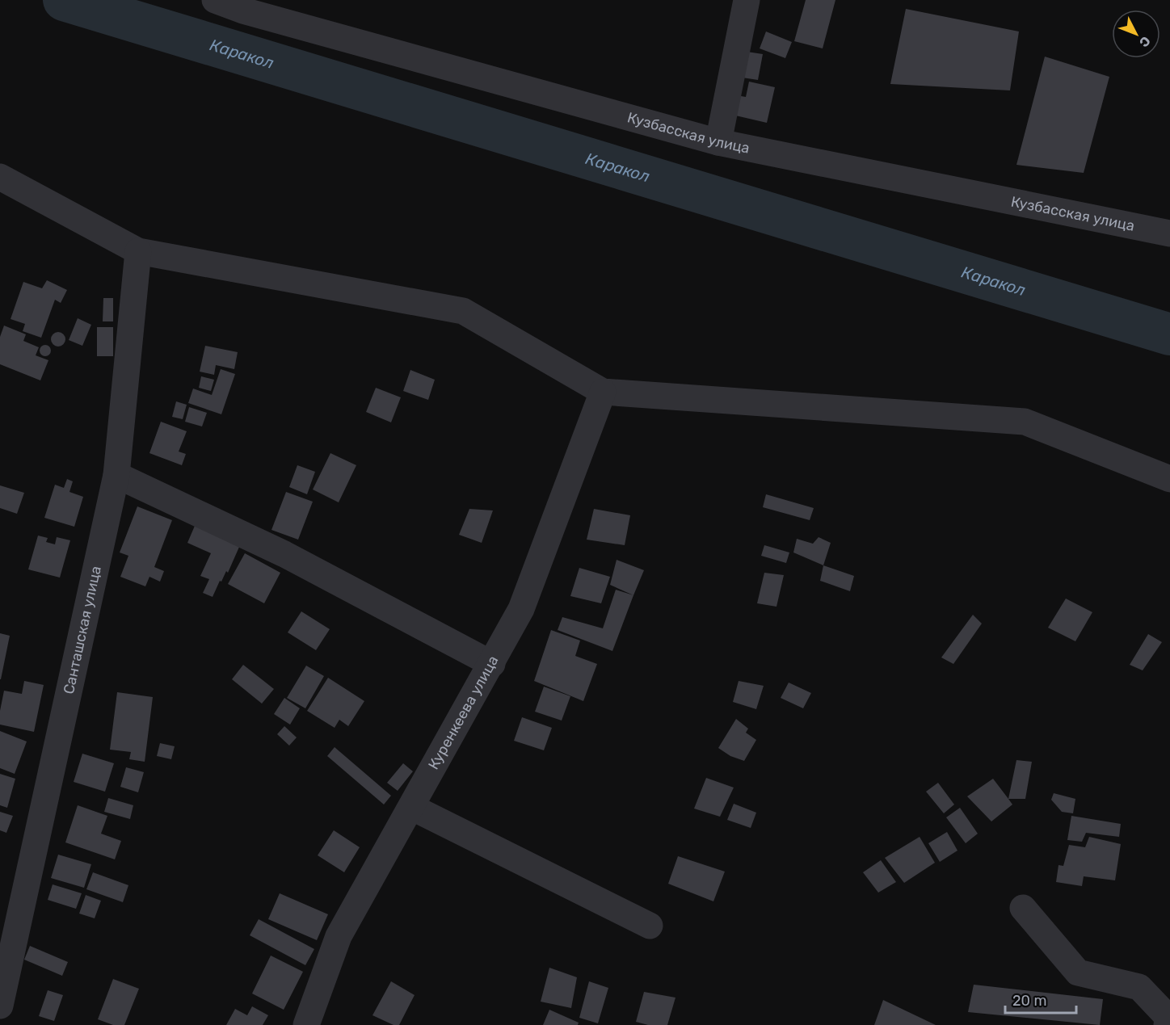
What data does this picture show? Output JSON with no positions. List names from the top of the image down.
{
  "streets": {
    "street": ["Кузбасская улица", "Санташская улица", "Куренкеева улица"]
  },
  "water": ["Каракол"],
  "scale_bar": "20 m",
  "north": "bottom right"
}
